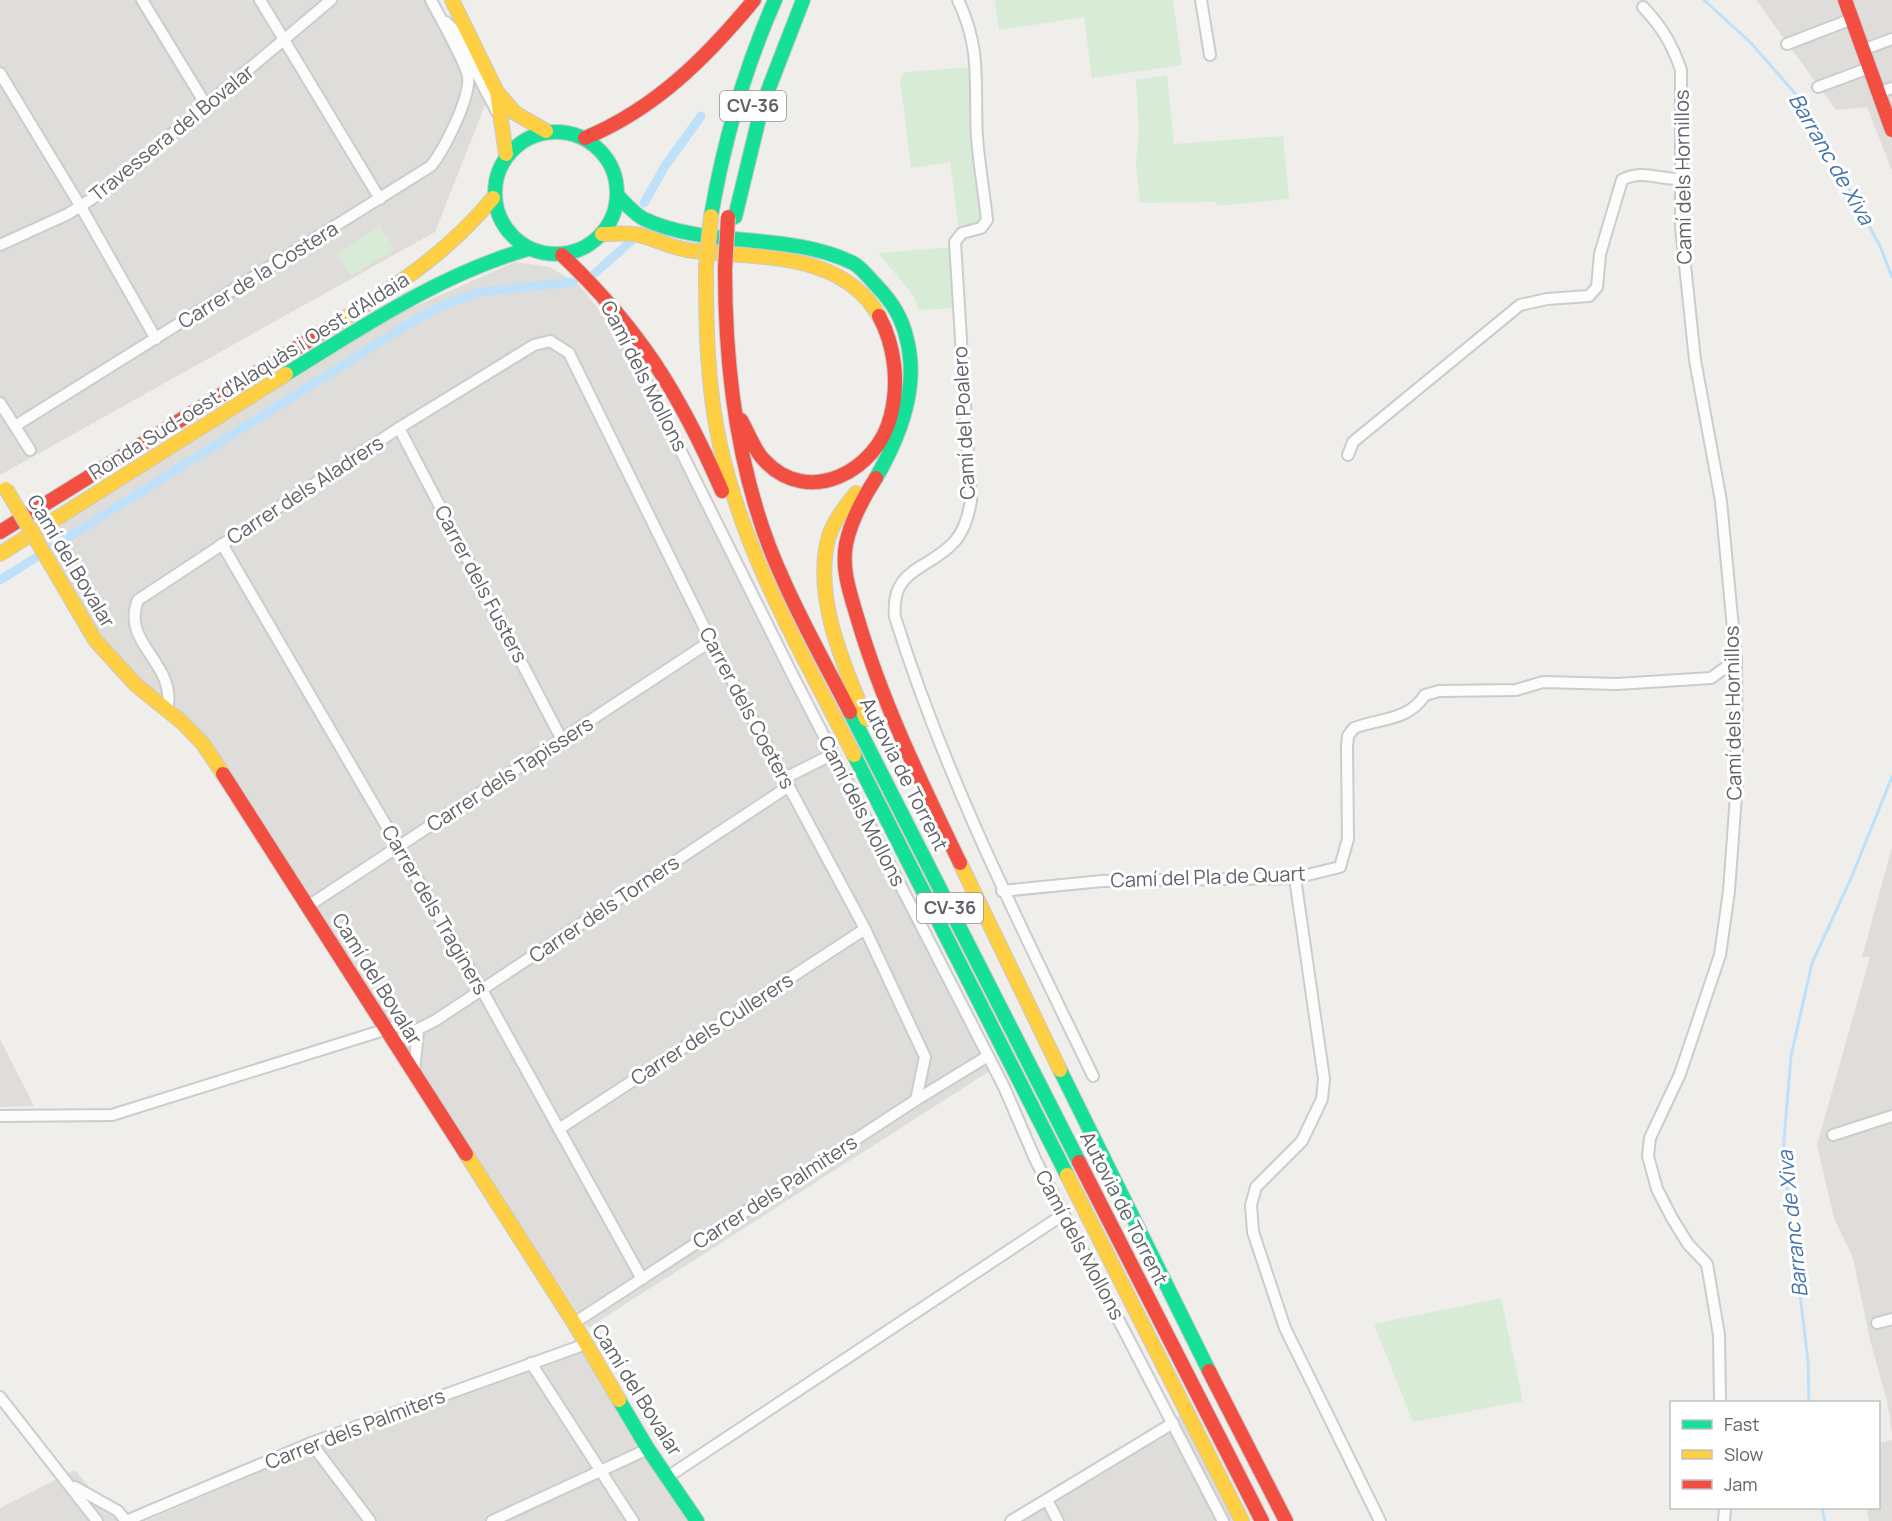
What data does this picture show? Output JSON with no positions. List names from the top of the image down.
{
  "streets": {
    "main road": [
      "CV-36",
      "Ronda Sud-oest d'Alaquàs i Oest d'Aldaia",
      "Camí del Bovalar",
      "Autovia de Torrent"
    ],
    "street": [
      "Travessera del Bovalar",
      "Camí dels Hornillos",
      "Carrer de la Costera",
      "Camí dels Mollons",
      "Camí del Poalero",
      "Carrer dels Aladrers",
      "Carrer dels Fusters",
      "Carrer dels Coeters",
      "Carrer dels Tapissers",
      "Camí del Pla de Quart",
      "Carrer dels Torners",
      "Carrer dels Traginers",
      "Carrer dels Cullerers",
      "Carrer dels Palmiters"
    ]
  },
  "crossings": [
    ["Camí dels Hornillos", "Camí del Pla de Quart"],
    ["Camí dels Mollons", "Carrer dels Torners"],
    ["Camí dels Mollons", "Carrer dels Palmiters"],
    ["Camí del Poalero", "Camí del Pla de Quart"],
    ["Carrer dels Aladrers", "Camí del Bovalar"],
    ["Carrer dels Aladrers", "Carrer dels Fusters"],
    ["Carrer dels Aladrers", "Carrer dels Coeters"],
    ["Carrer dels Aladrers", "Carrer dels Traginers"],
    ["Camí del Bovalar", "Carrer dels Tapissers"],
    ["Camí del Bovalar", "Carrer dels Palmiters"],
    ["Carrer dels Fusters", "Carrer dels Tapissers"],
    ["Carrer dels Coeters", "Carrer dels Tapissers"],
    ["Carrer dels Coeters", "Carrer dels Torners"],
    ["Carrer dels Coeters", "Carrer dels Cullerers"],
    ["Carrer dels Coeters", "Carrer dels Palmiters"],
    ["Carrer dels Tapissers", "Carrer dels Traginers"],
    ["Carrer dels Torners", "Carrer dels Traginers"],
    ["Carrer dels Traginers", "Carrer dels Cullerers"],
    ["Carrer dels Traginers", "Carrer dels Palmiters"]
  ],
  "water": ["Barranc de Xiva"],
  "legend": ["Fast", "Slow", "Jam"]
}
